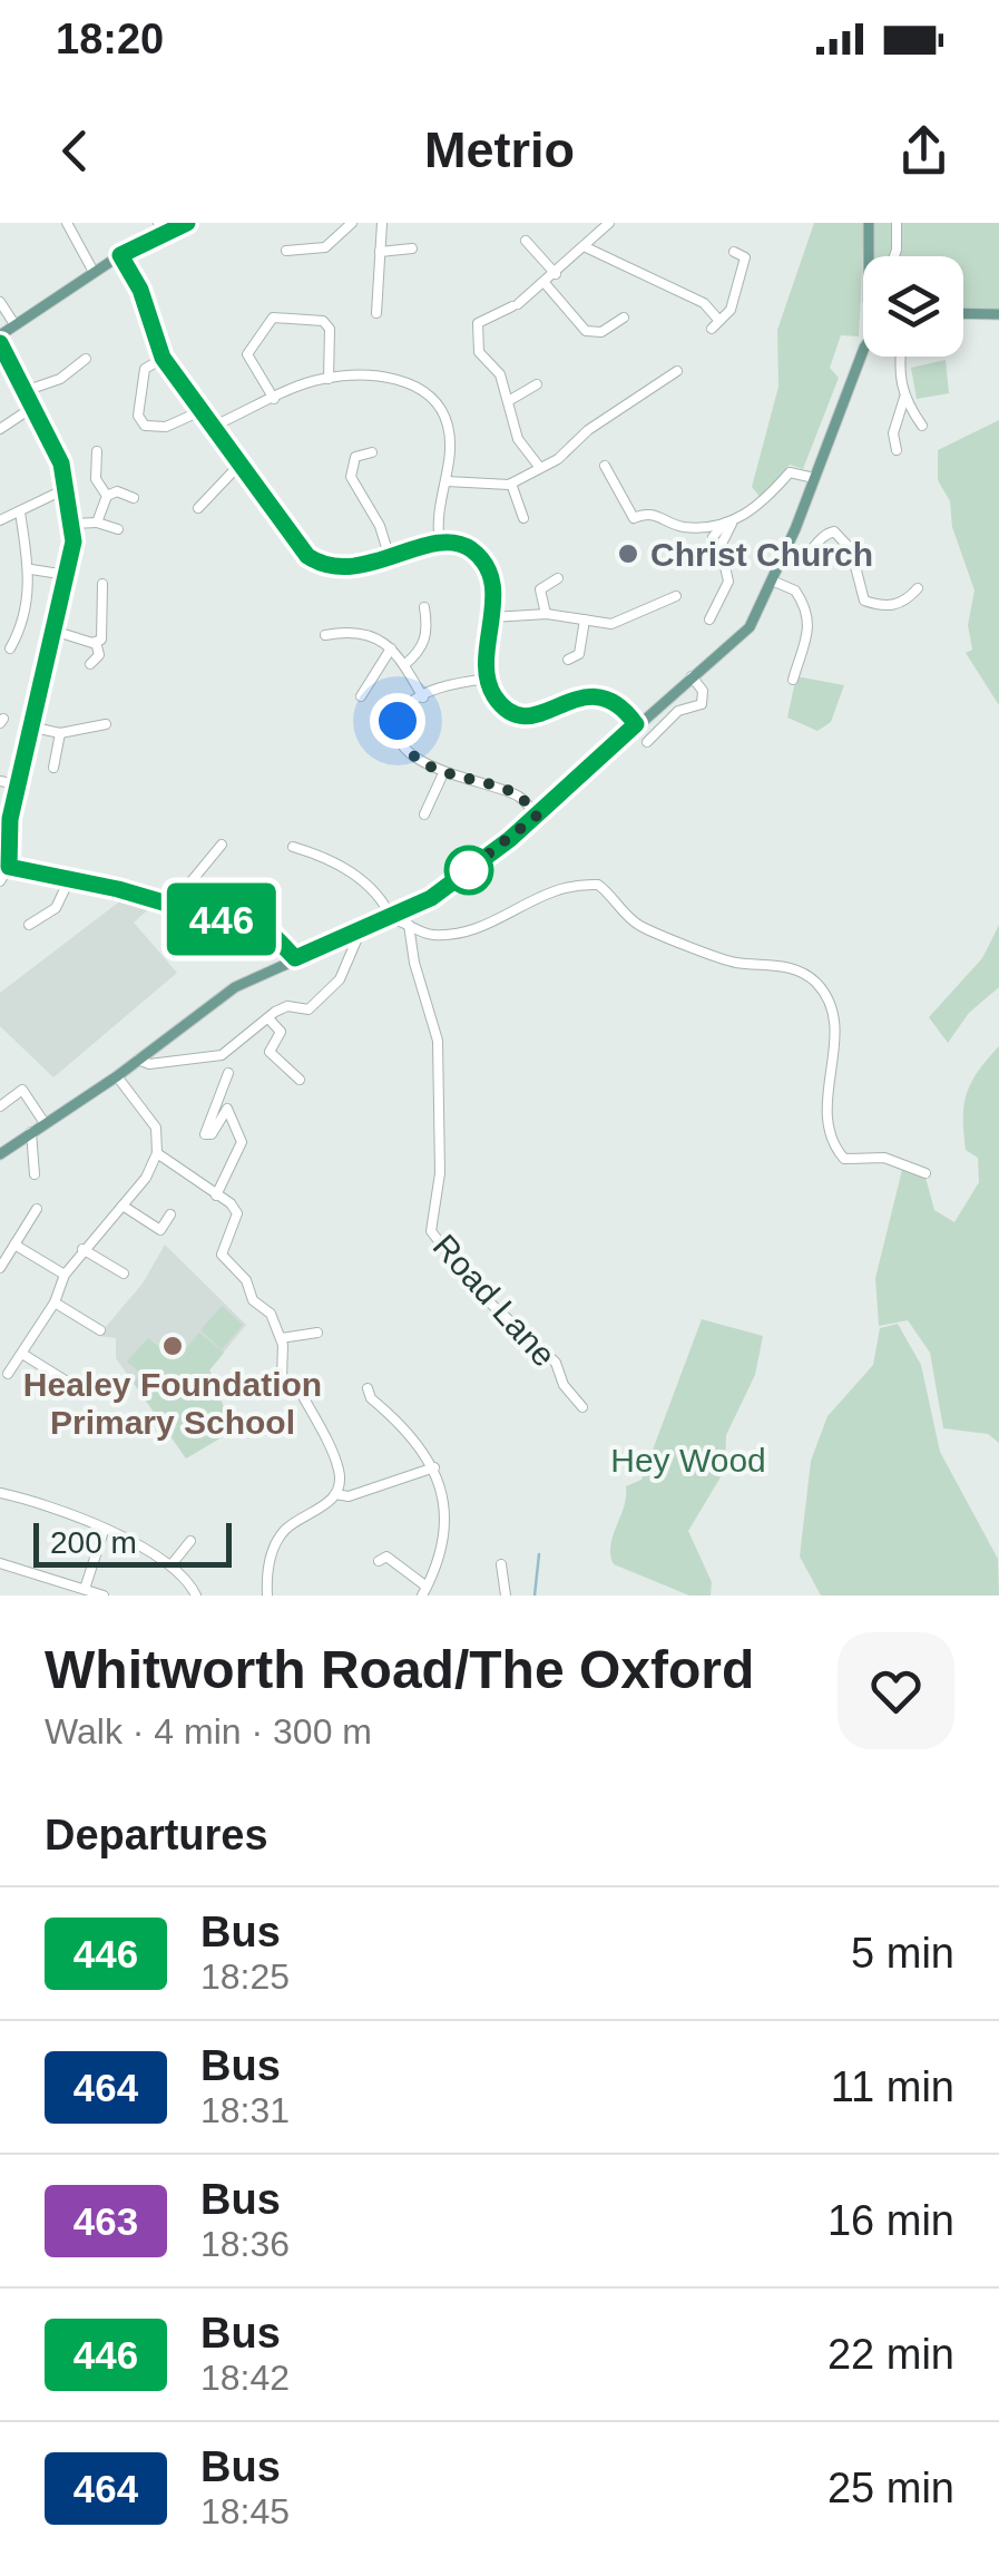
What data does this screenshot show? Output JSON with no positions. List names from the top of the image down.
{
  "streets": {
    "street": ["Road Lane"]
  },
  "parks": ["Hey Wood"],
  "places": ["Christ Church", "Healey Foundation Primary School"],
  "lines": ["bus line 446"],
  "scale_bar": "200 m",
  "page": {
    "status": "18:20",
    "header": "Metrio",
    "on_map": "446",
    "scale": "200 m",
    "heading": [
      ["Whitworth Road/The Oxford", "Walk · 4 min · 300 m"],
      "Departures"
    ],
    "list": [
      {
        "mark": "446",
        "name": "Bus",
        "note": "18:25",
        "value": "5 min"
      },
      {
        "mark": "464",
        "name": "Bus",
        "note": "18:31",
        "value": "11 min"
      },
      {
        "mark": "463",
        "name": "Bus",
        "note": "18:36",
        "value": "16 min"
      },
      {
        "mark": "446",
        "name": "Bus",
        "note": "18:42",
        "value": "22 min"
      },
      {
        "mark": "464",
        "name": "Bus",
        "note": "18:45",
        "value": "25 min"
      }
    ]
  }
}
